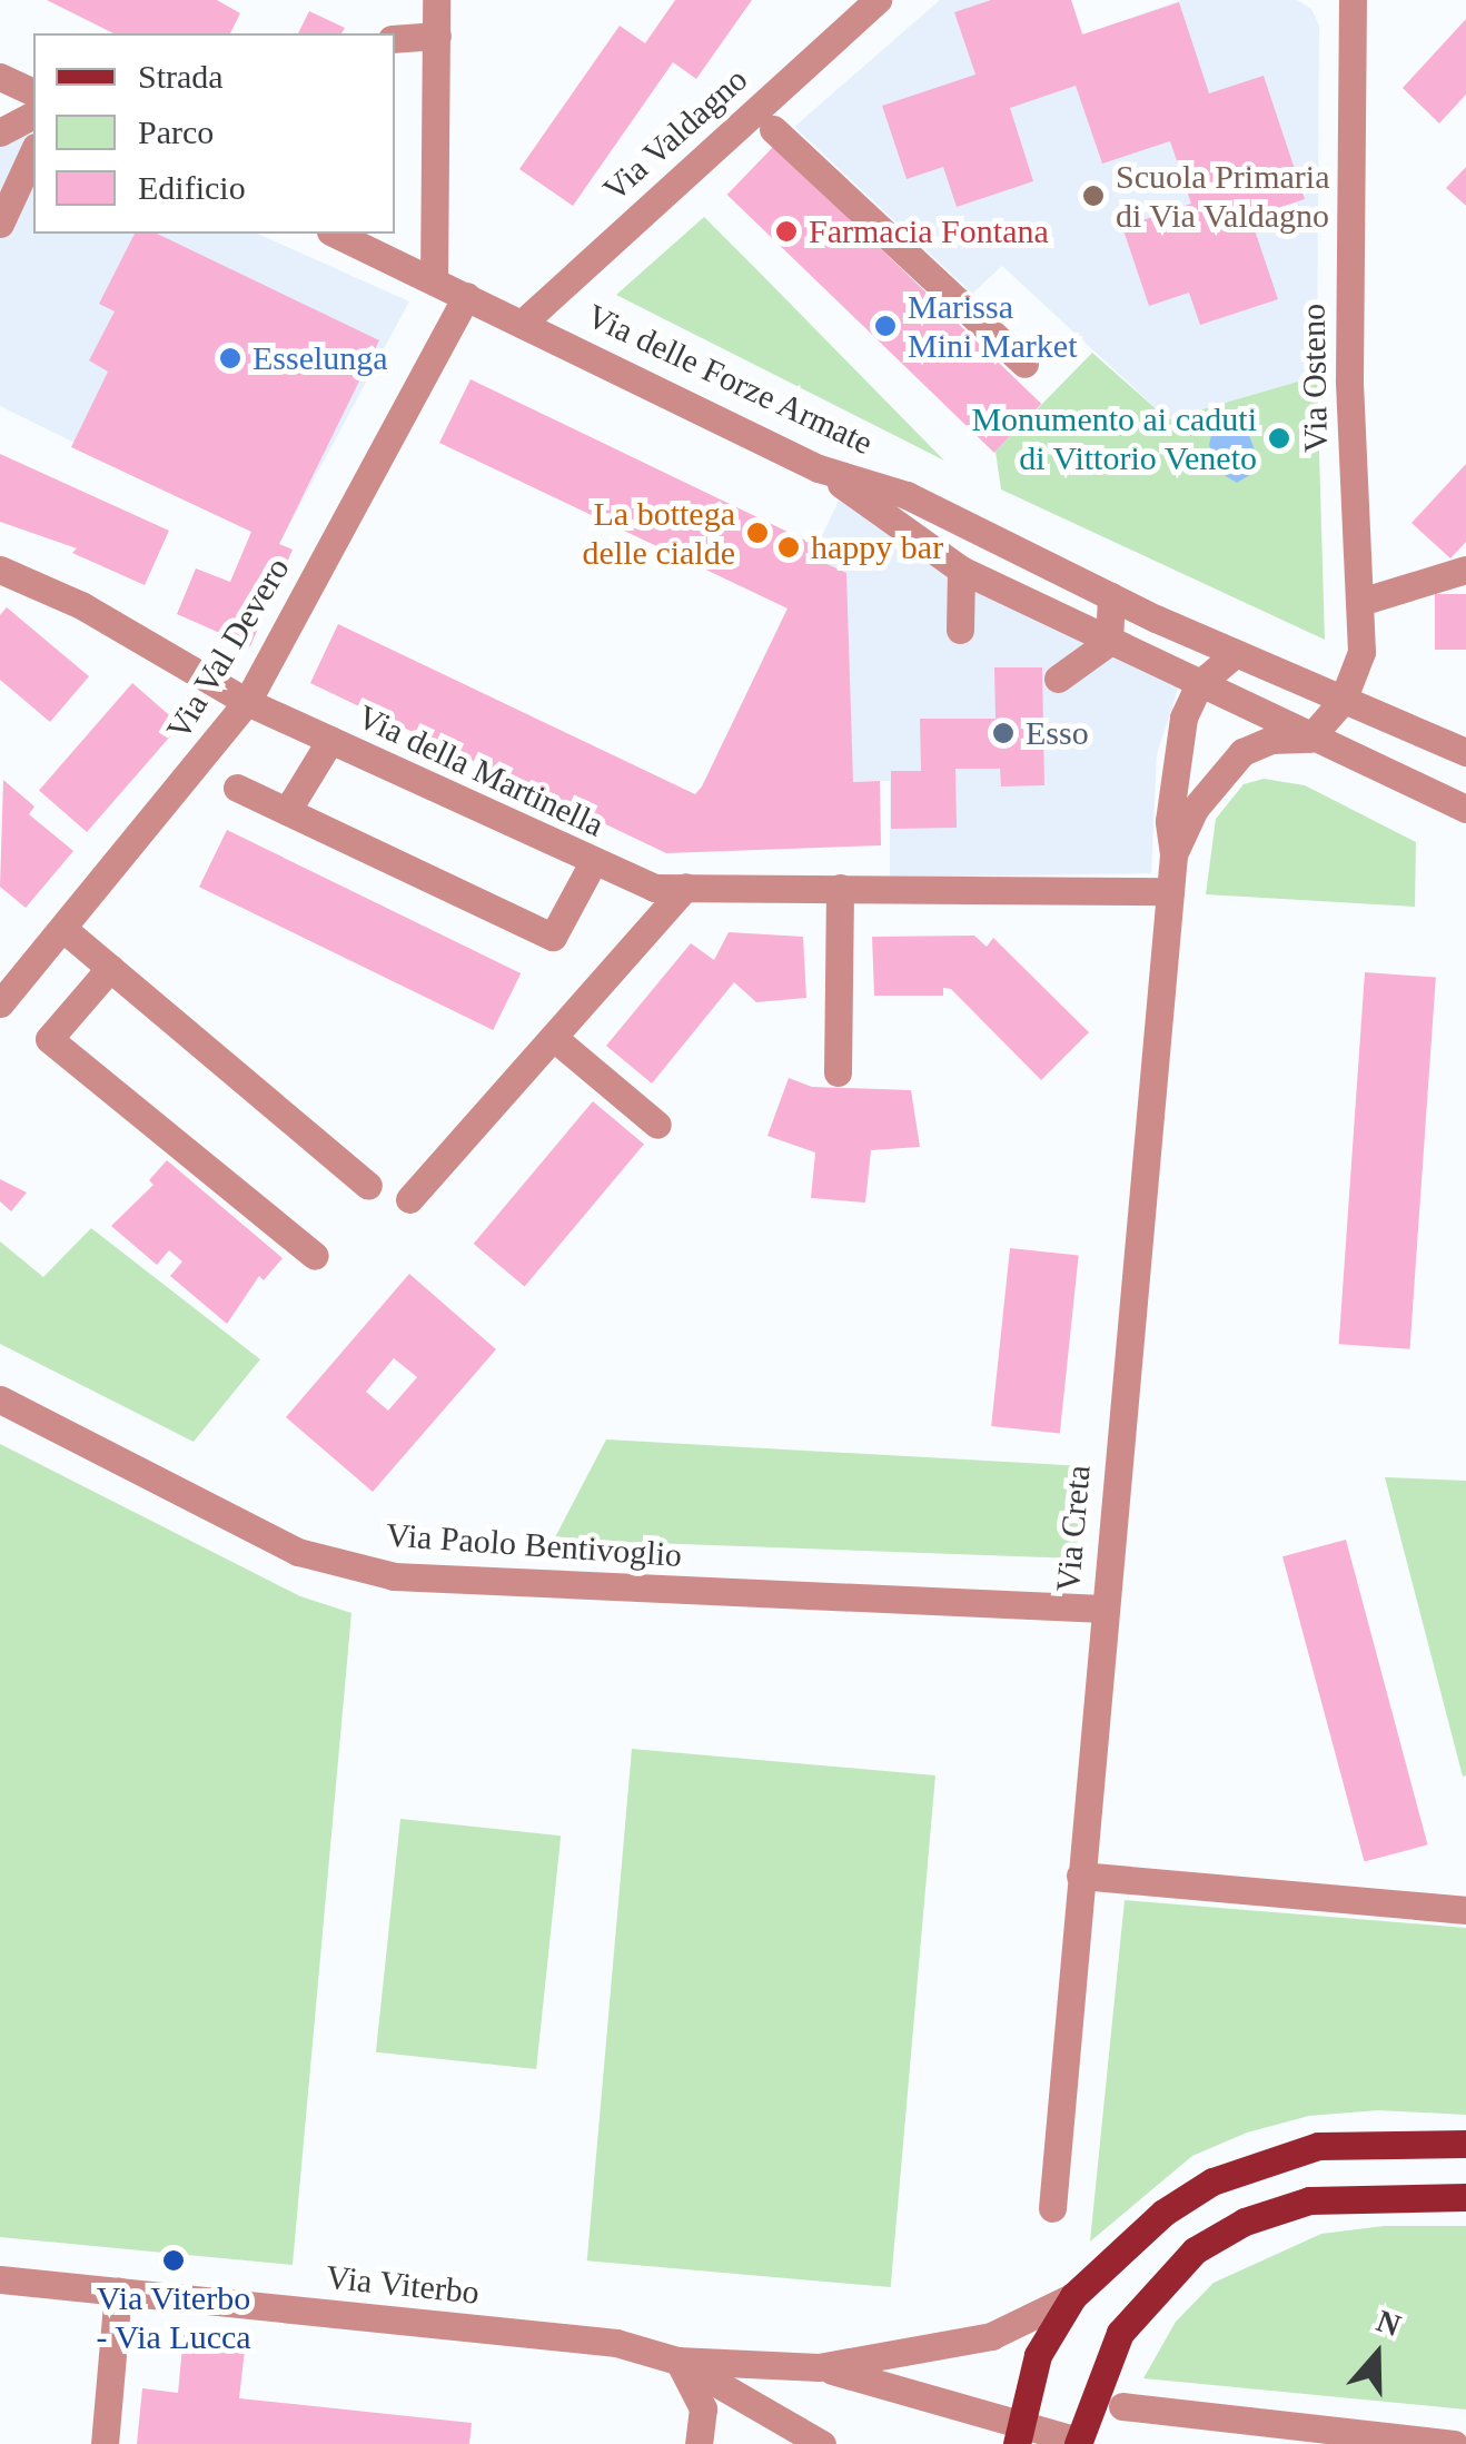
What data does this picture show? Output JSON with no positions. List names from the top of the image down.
{
  "streets": {
    "street": [
      "Via Valdagno",
      "Via Osteno",
      "Via delle Forze Armate",
      "Via Val Devero",
      "Via della Martinella",
      "Via Creta",
      "Via Paolo Bentivoglio",
      "Via Viterbo"
    ]
  },
  "crossings": [
    ["Via Valdagno", "Via delle Forze Armate"],
    ["Via Osteno", "Via delle Forze Armate"],
    ["Via Osteno", "Via Creta"],
    ["Via delle Forze Armate", "Via Val Devero"],
    ["Via Val Devero", "Via della Martinella"],
    ["Via della Martinella", "Via Creta"],
    ["Via Creta", "Via Paolo Bentivoglio"]
  ],
  "places": [
    "Scuola Primaria di Via Valdagno",
    "Farmacia Fontana",
    "Marissa Mini Market",
    "Esselunga",
    "Monumento ai caduti di Vittorio Veneto",
    "La bottega delle cialde",
    "happy bar",
    "Esso",
    "Via Viterbo - Via Lucca"
  ],
  "legend": ["Strada", "Parco", "Edificio"],
  "north": "top"
}
